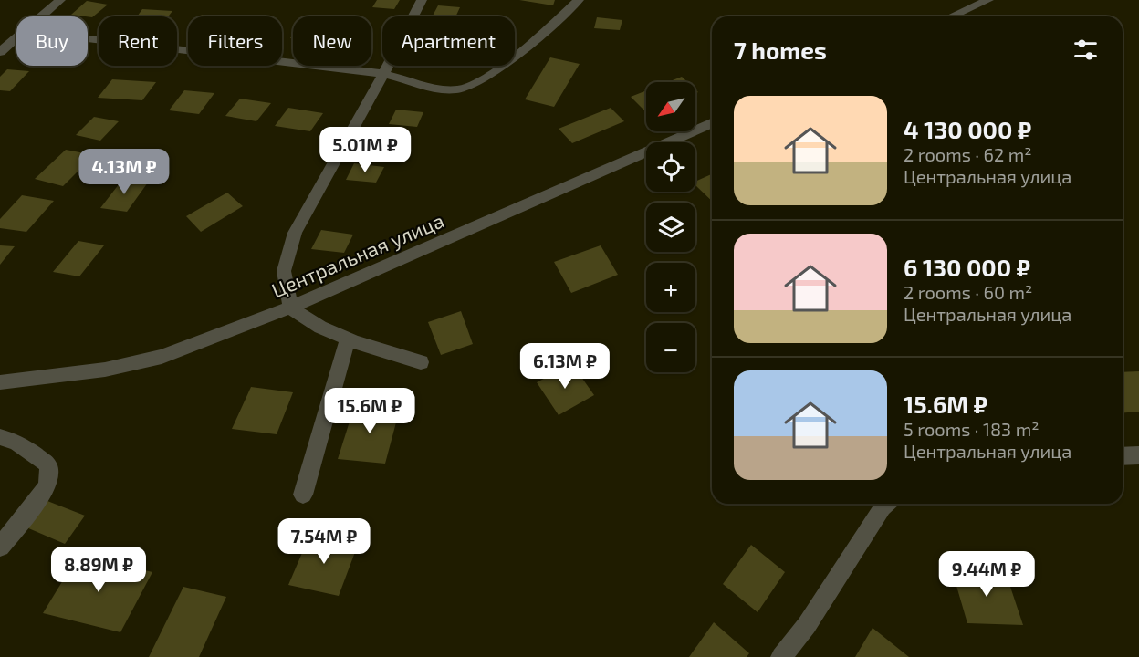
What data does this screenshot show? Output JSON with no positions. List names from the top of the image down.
{
  "streets": {
    "street": ["Центральная улица"]
  },
  "north": "bottom left",
  "page": {
    "chip": [
      "Buy",
      "Rent",
      "Filters",
      "New",
      "Apartment"
    ],
    "heading": "7 homes",
    "map_buttons": ["+", "−"],
    "list": [
      {
        "name": "4 130 000 ₽",
        "note": "2 rooms · 62 m² · Центральная улица"
      },
      {
        "name": "6 130 000 ₽",
        "note": "2 rooms · 60 m² · Центральная улица"
      },
      {
        "name": "15.6M ₽",
        "note": "5 rooms · 183 m² · Центральная улица"
      }
    ],
    "price": [
      "5.01M ₽",
      "4.13M ₽",
      "6.13M ₽",
      "15.6M ₽",
      "7.54M ₽",
      "8.89M ₽",
      "9.44M ₽"
    ]
  }
}
